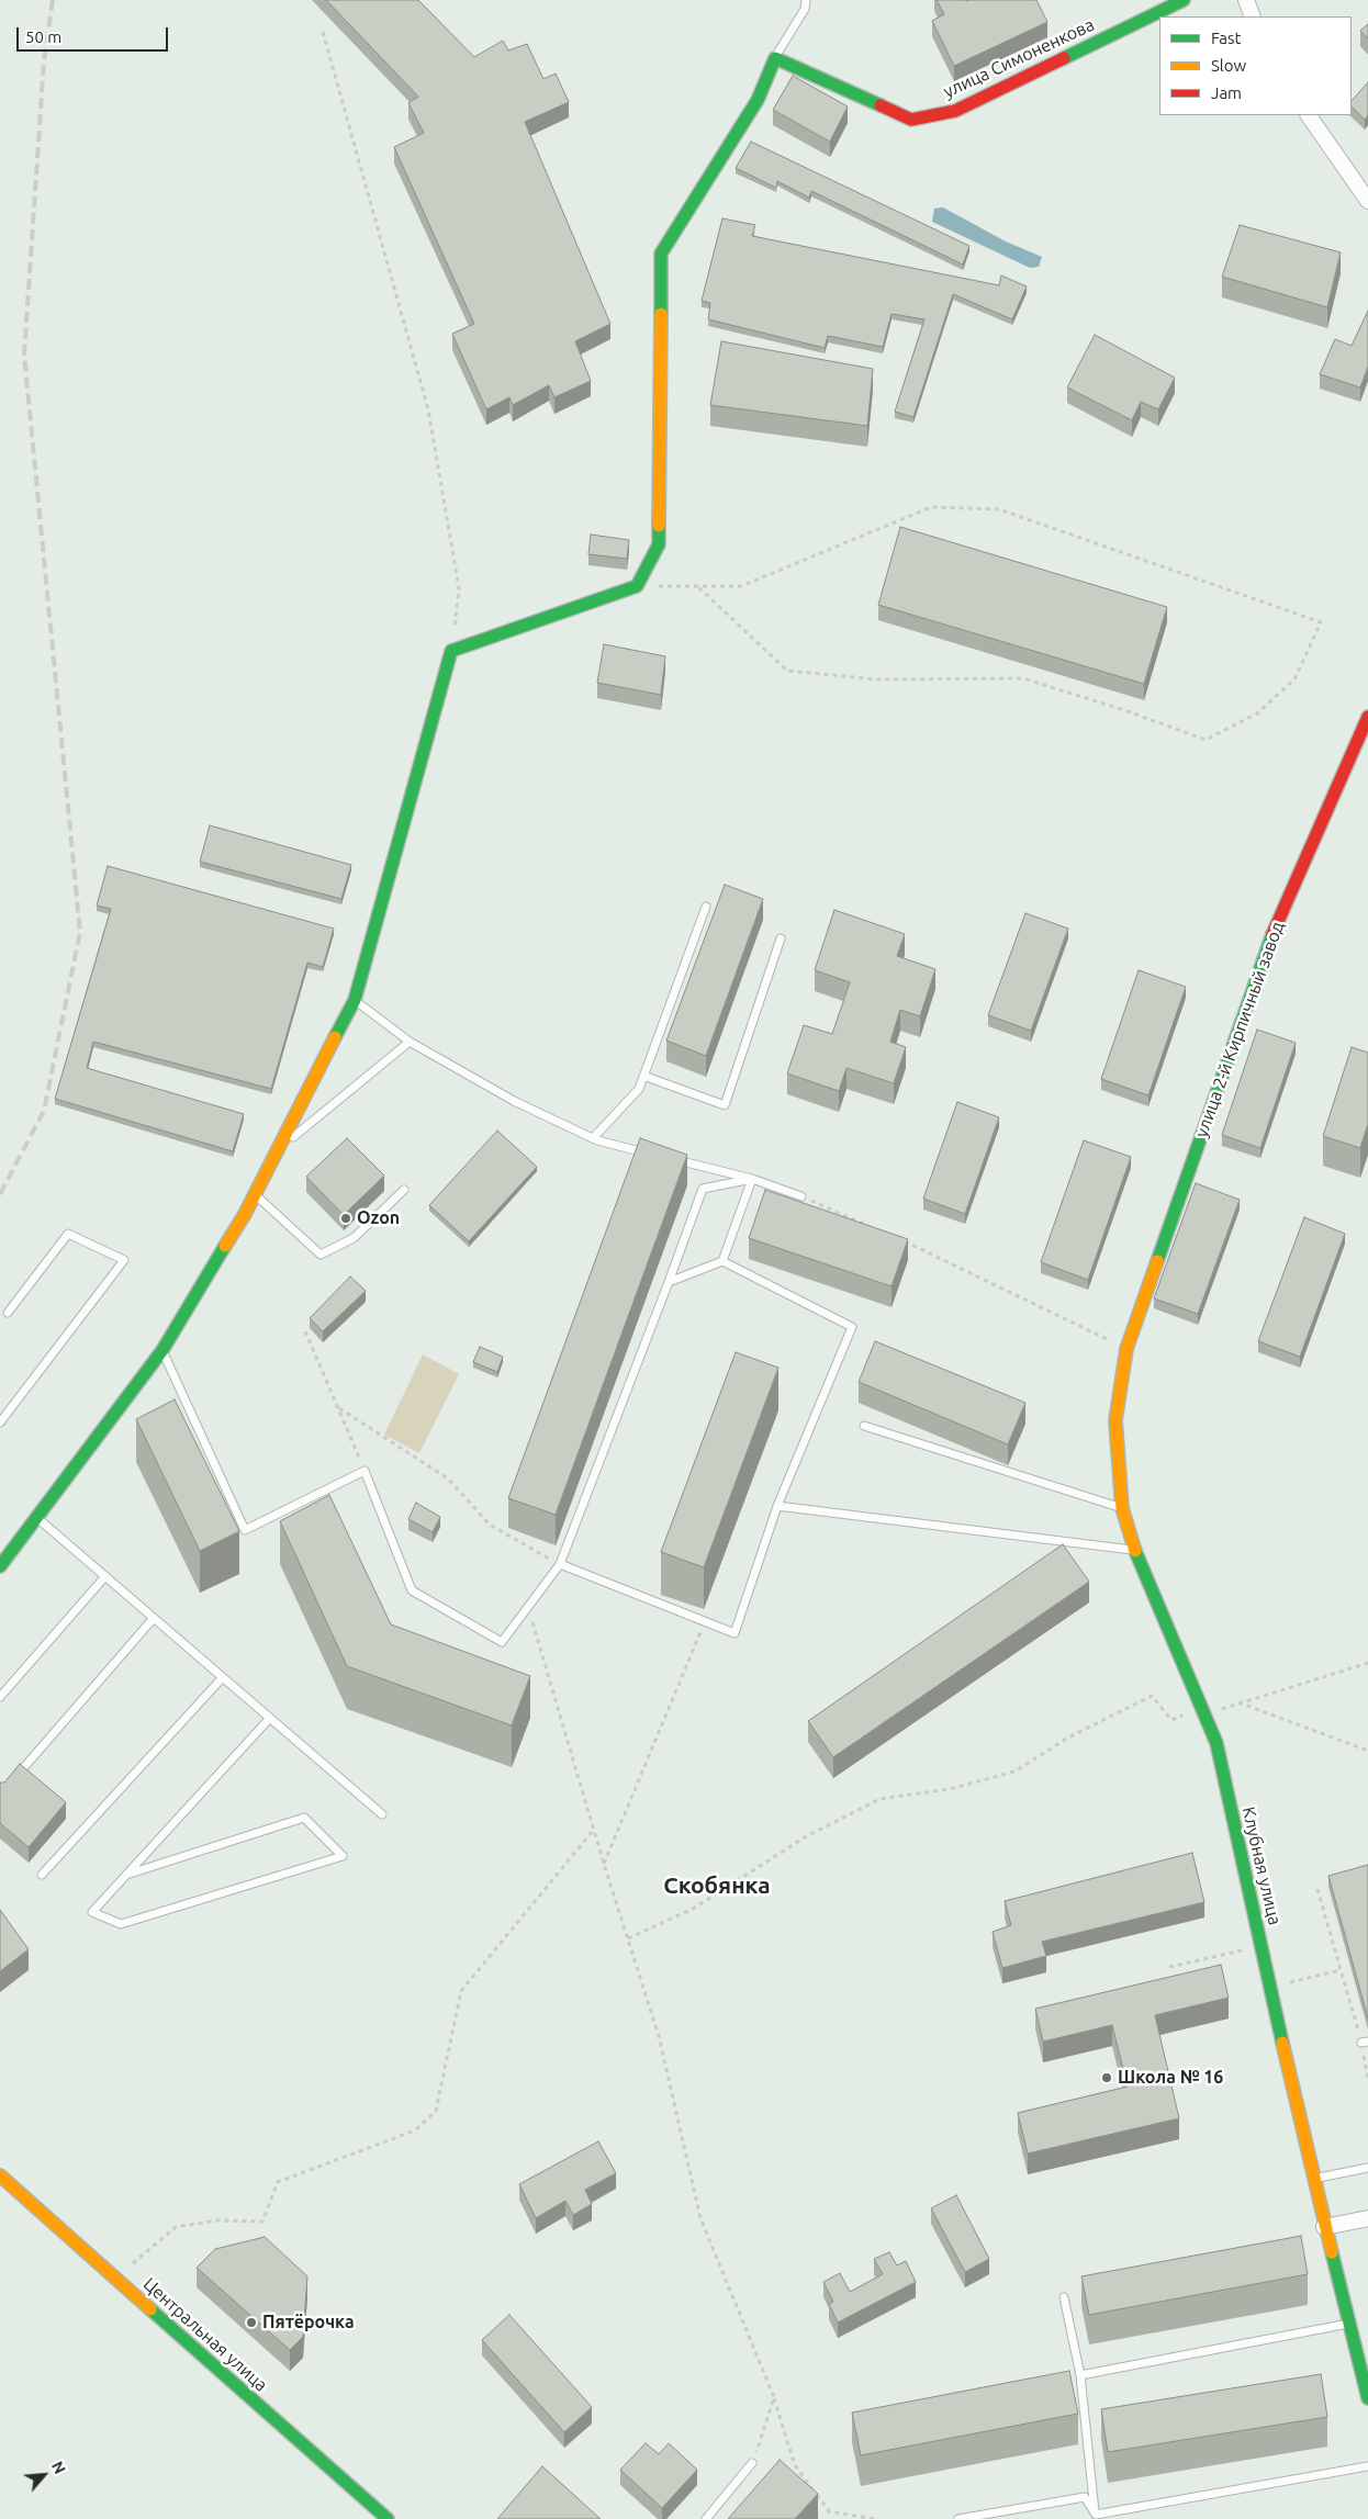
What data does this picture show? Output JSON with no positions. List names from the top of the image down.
{
  "streets": {
    "street": [
      "улица Симоненкова",
      "улица 2-й Кирпичный завод",
      "Клубная улица",
      "Центральная улица"
    ]
  },
  "crossings": [
    ["улица 2-й Кирпичный завод", "Клубная улица"]
  ],
  "districts": ["Скобянка"],
  "places": ["Ozon", "Школа № 16", "Пятёрочка"],
  "legend": ["Fast", "Slow", "Jam"],
  "scale_bar": "50 m",
  "north": "top right"
}
